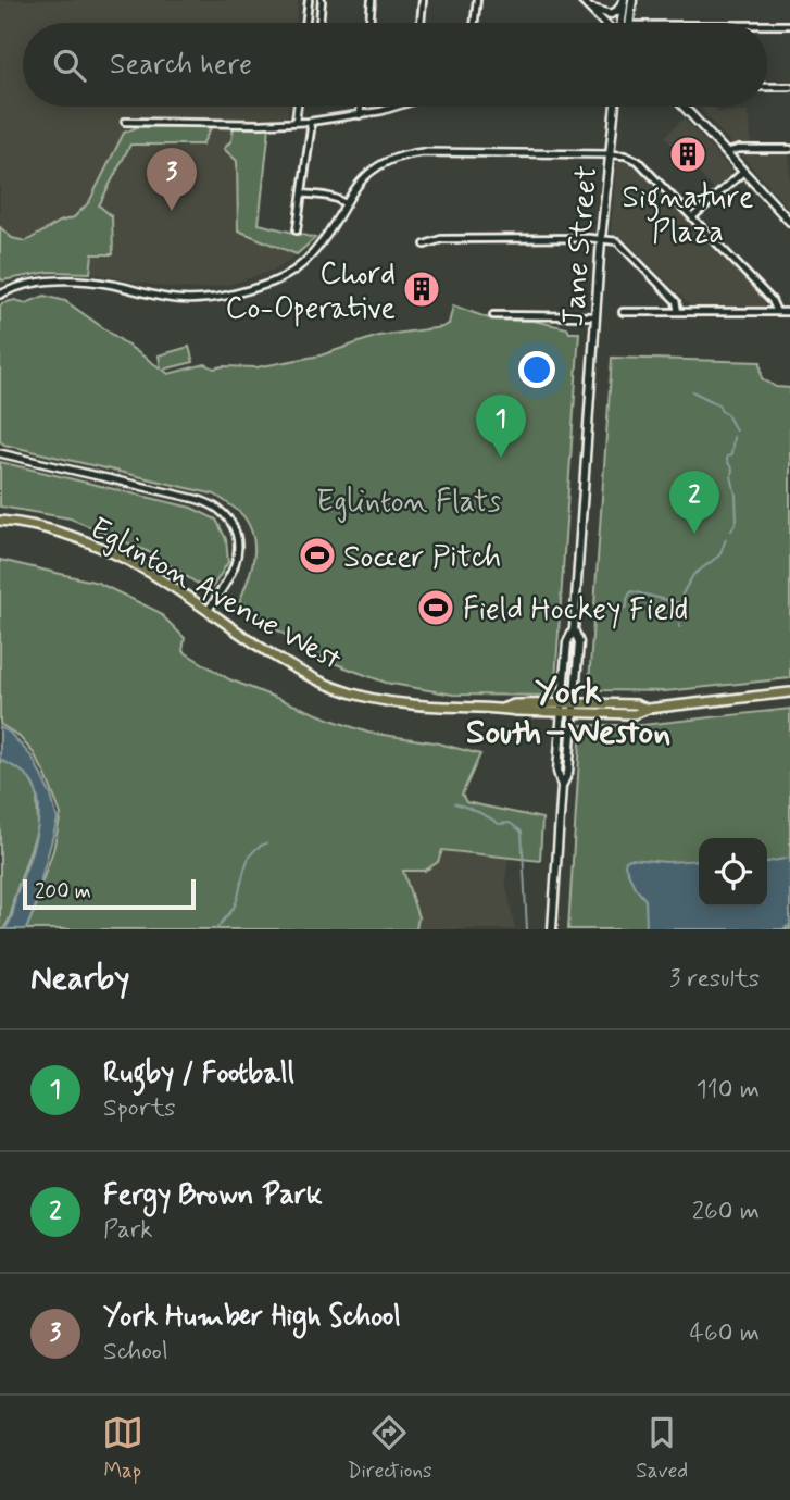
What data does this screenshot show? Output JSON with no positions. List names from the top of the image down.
{
  "streets": {
    "main road": ["Jane Street", "Eglinton Avenue West"]
  },
  "crossings": [
    ["Jane Street", "Eglinton Avenue West"]
  ],
  "districts": ["York South–Weston"],
  "parks": ["Eglinton Flats"],
  "places": {
    "building": ["Signature Plaza", "Chord Co-Operative"],
    "sports": ["Soccer Pitch", "Field Hockey Field"]
  },
  "scale_bar": "200 m",
  "page": {
    "search": "Search here",
    "pins": ["3", "1", "2"],
    "scale": "200 m",
    "heading": ["Nearby", "3 results"],
    "list": [
      {
        "mark": "1",
        "name": "Rugby / Football",
        "note": "Sports",
        "value": "110 m"
      },
      {
        "mark": "2",
        "name": "Fergy Brown Park",
        "note": "Park",
        "value": "260 m"
      },
      {
        "mark": "3",
        "name": "York Humber High School",
        "note": "School",
        "value": "460 m"
      }
    ],
    "nav": ["Map", "Directions", "Saved"]
  }
}
